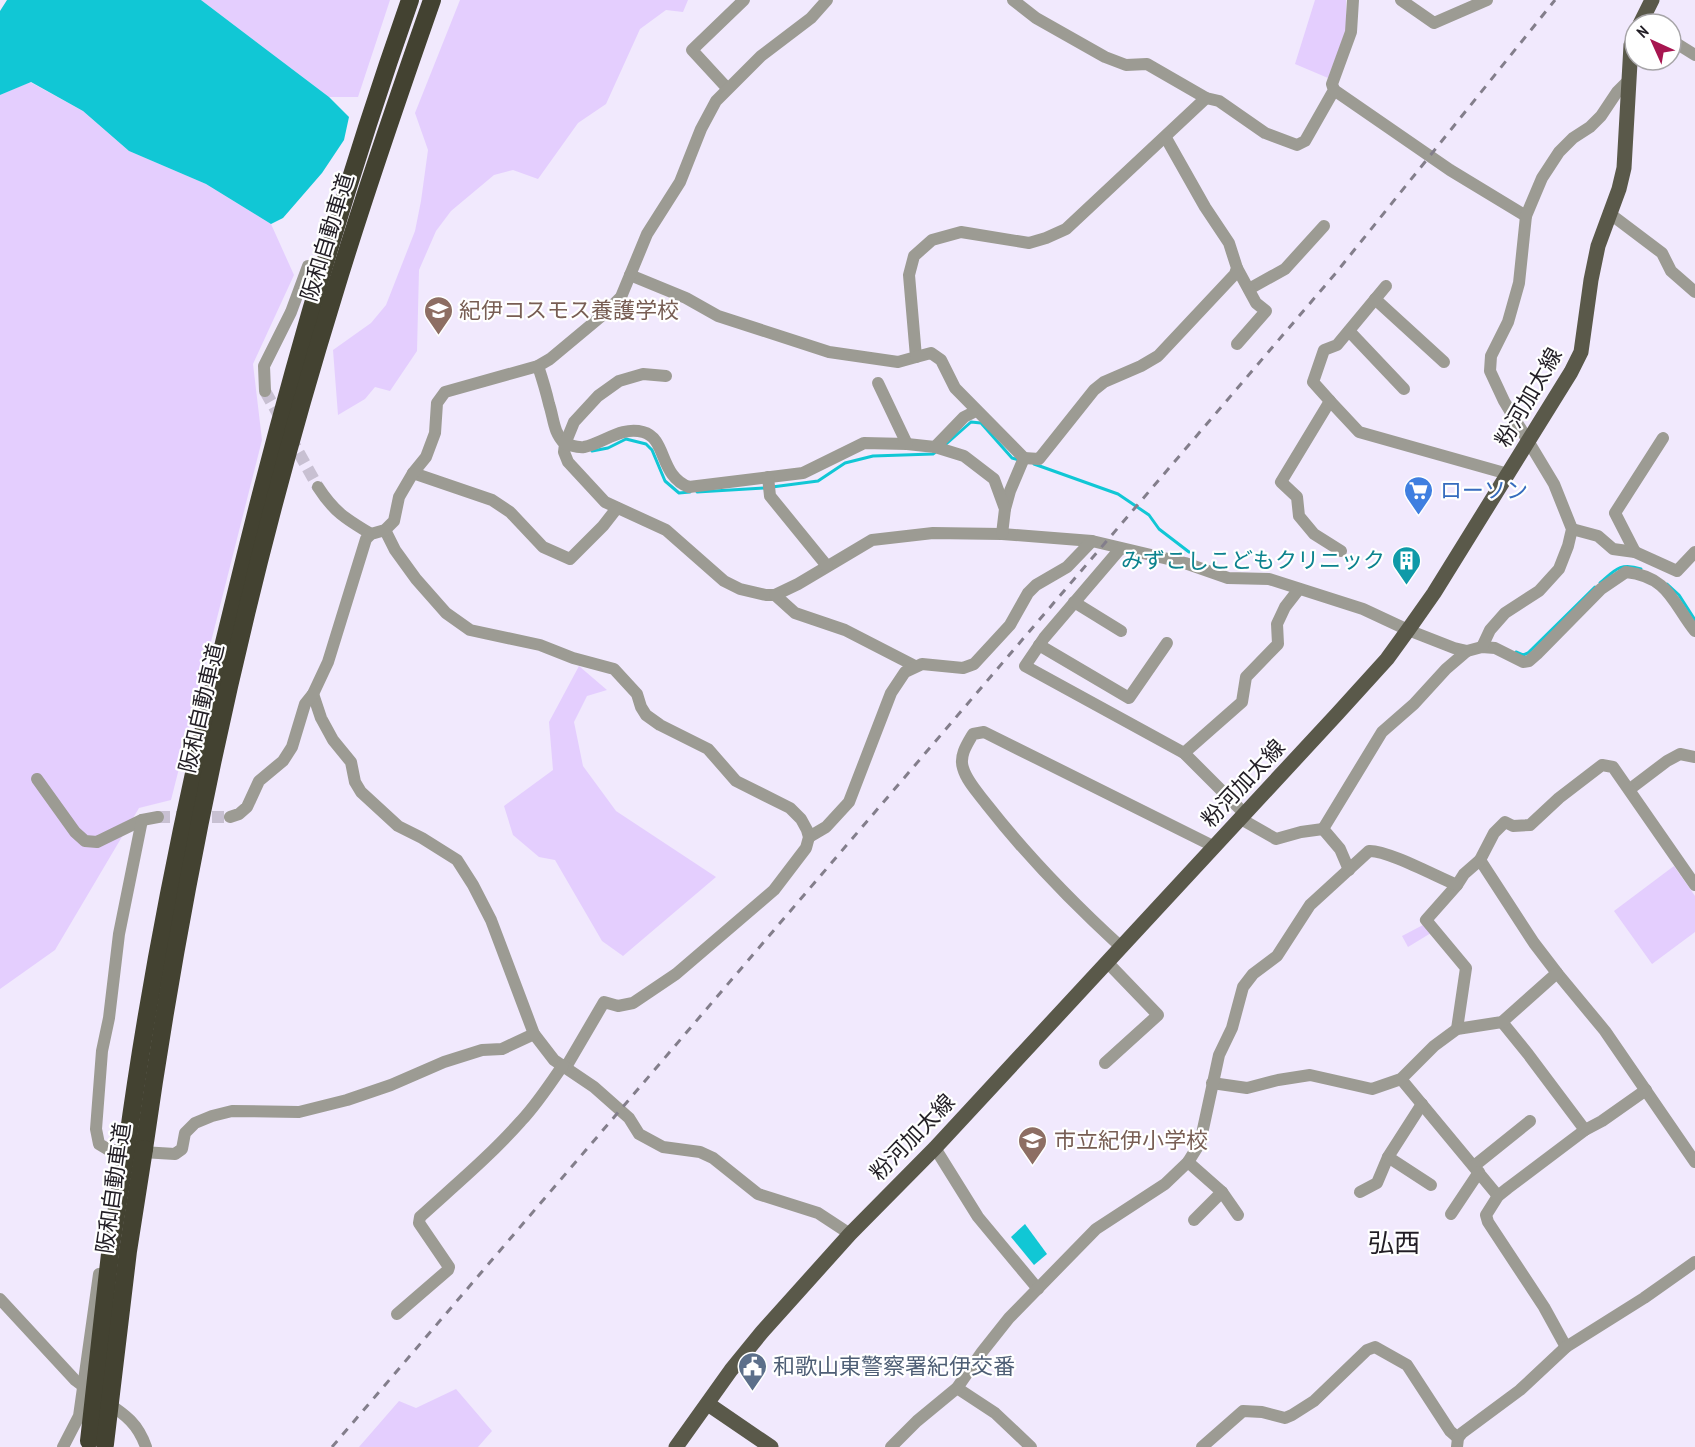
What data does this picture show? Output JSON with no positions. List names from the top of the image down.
{
  "streets": {
    "highway": ["阪和自動車道"],
    "main road": ["粉河加太線"]
  },
  "districts": ["弘西"],
  "places": {
    "school or university": ["紀伊コスモス養護学校", "市立紀伊小学校"],
    "supermarket": ["ローソン"],
    "building": ["みずこしこどもクリニック"],
    "public building": ["和歌山東警察署紀伊交番"]
  },
  "north": "top left"
}
